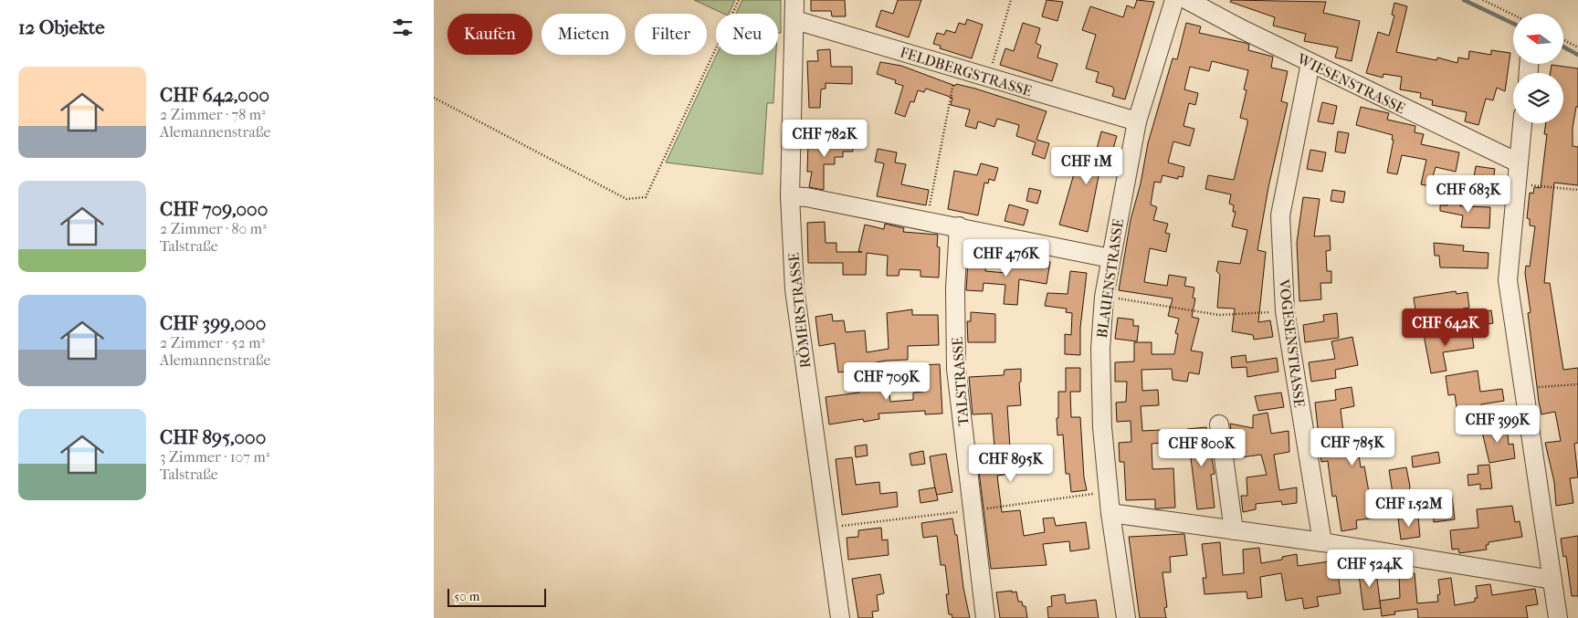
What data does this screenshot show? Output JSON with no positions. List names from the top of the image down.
{
  "streets": {
    "street": [
      "FELDBERGSTRASSE",
      "WIESENSTRASSE",
      "BLAUENSTRASSE",
      "RÖMERSTRASSE",
      "VOGESENSTRASSE",
      "TALSTRASSE"
    ]
  },
  "crossings": [
    ["FELDBERGSTRASSE", "BLAUENSTRASSE"],
    ["FELDBERGSTRASSE", "RÖMERSTRASSE"],
    ["WIESENSTRASSE", "VOGESENSTRASSE"]
  ],
  "scale_bar": "50 m",
  "north": "left",
  "page": {
    "heading": "12 Objekte",
    "chip": [
      "Kaufen",
      "Mieten",
      "Filter",
      "Neu"
    ],
    "list": [
      {
        "name": "CHF 642,000",
        "note": "2 Zimmer · 78 m² · Alemannenstraße"
      },
      {
        "name": "CHF 709,000",
        "note": "2 Zimmer · 80 m² · Talstraße"
      },
      {
        "name": "CHF 399,000",
        "note": "2 Zimmer · 52 m² · Alemannenstraße"
      },
      {
        "name": "CHF 895,000",
        "note": "3 Zimmer · 107 m² · Talstraße"
      }
    ],
    "price": [
      "CHF 782K",
      "CHF 1M",
      "CHF 683K",
      "CHF 476K",
      "CHF 642K",
      "CHF 709K",
      "CHF 399K",
      "CHF 785K",
      "CHF 800K",
      "CHF 895K",
      "CHF 1.52M",
      "CHF 524K"
    ],
    "scale": "50 m"
  }
}
